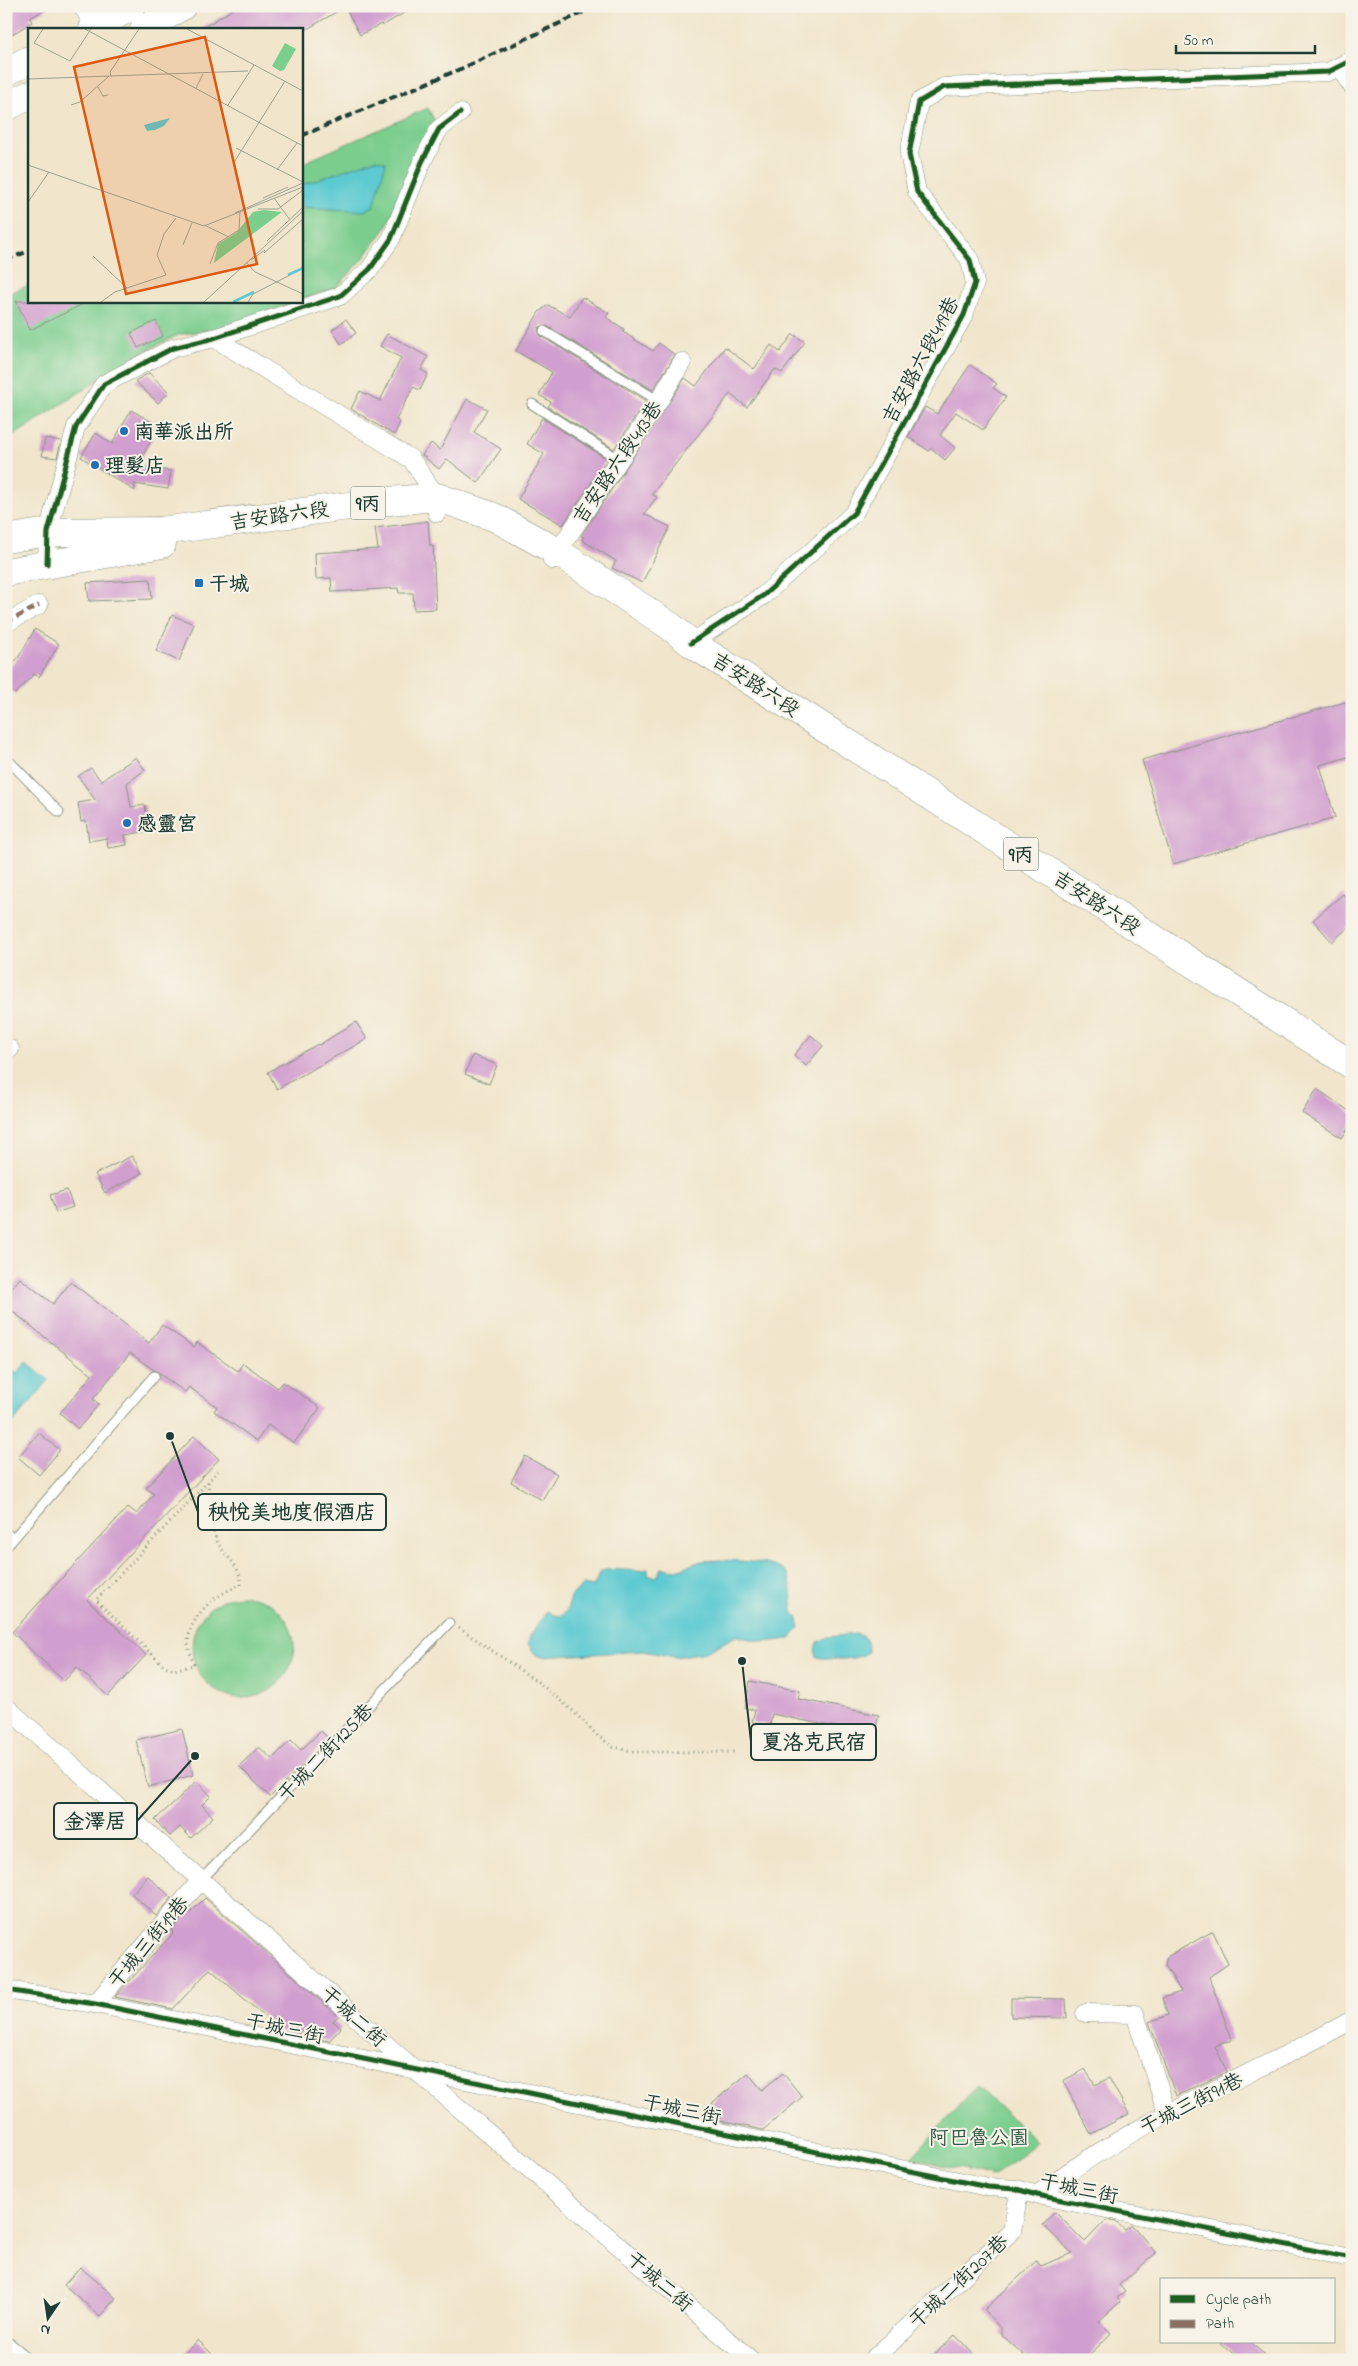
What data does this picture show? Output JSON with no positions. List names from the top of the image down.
{
  "streets": {
    "main road": ["9丙", "吉安路六段"],
    "street": [
      "吉安路六段419巷",
      "吉安路六段413巷",
      "干城三街19巷",
      "干城二街",
      "干城三街",
      "干城三街91巷",
      "干城二街207巷"
    ],
    "lane": ["干城二街125巷"]
  },
  "crossings": [
    ["吉安路六段419巷", "吉安路六段"],
    ["吉安路六段413巷", "吉安路六段"],
    ["干城二街125巷", "干城三街19巷"],
    ["干城二街125巷", "干城二街"],
    ["干城三街19巷", "干城二街"],
    ["干城三街19巷", "干城三街"],
    ["干城二街", "干城三街"],
    ["干城三街", "干城三街91巷"],
    ["干城三街", "干城二街207巷"]
  ],
  "parks": ["阿巴魯公園"],
  "places": {
    "other": [
      "南華派出所",
      "理髮店",
      "感靈宮",
      "秧悦美地度假酒店",
      "夏洛克民宿",
      "金澤居"
    ],
    "transit": ["干城"]
  },
  "legend": ["Cycle path", "Path"],
  "scale_bar": "50 m",
  "north": "bottom"
}
